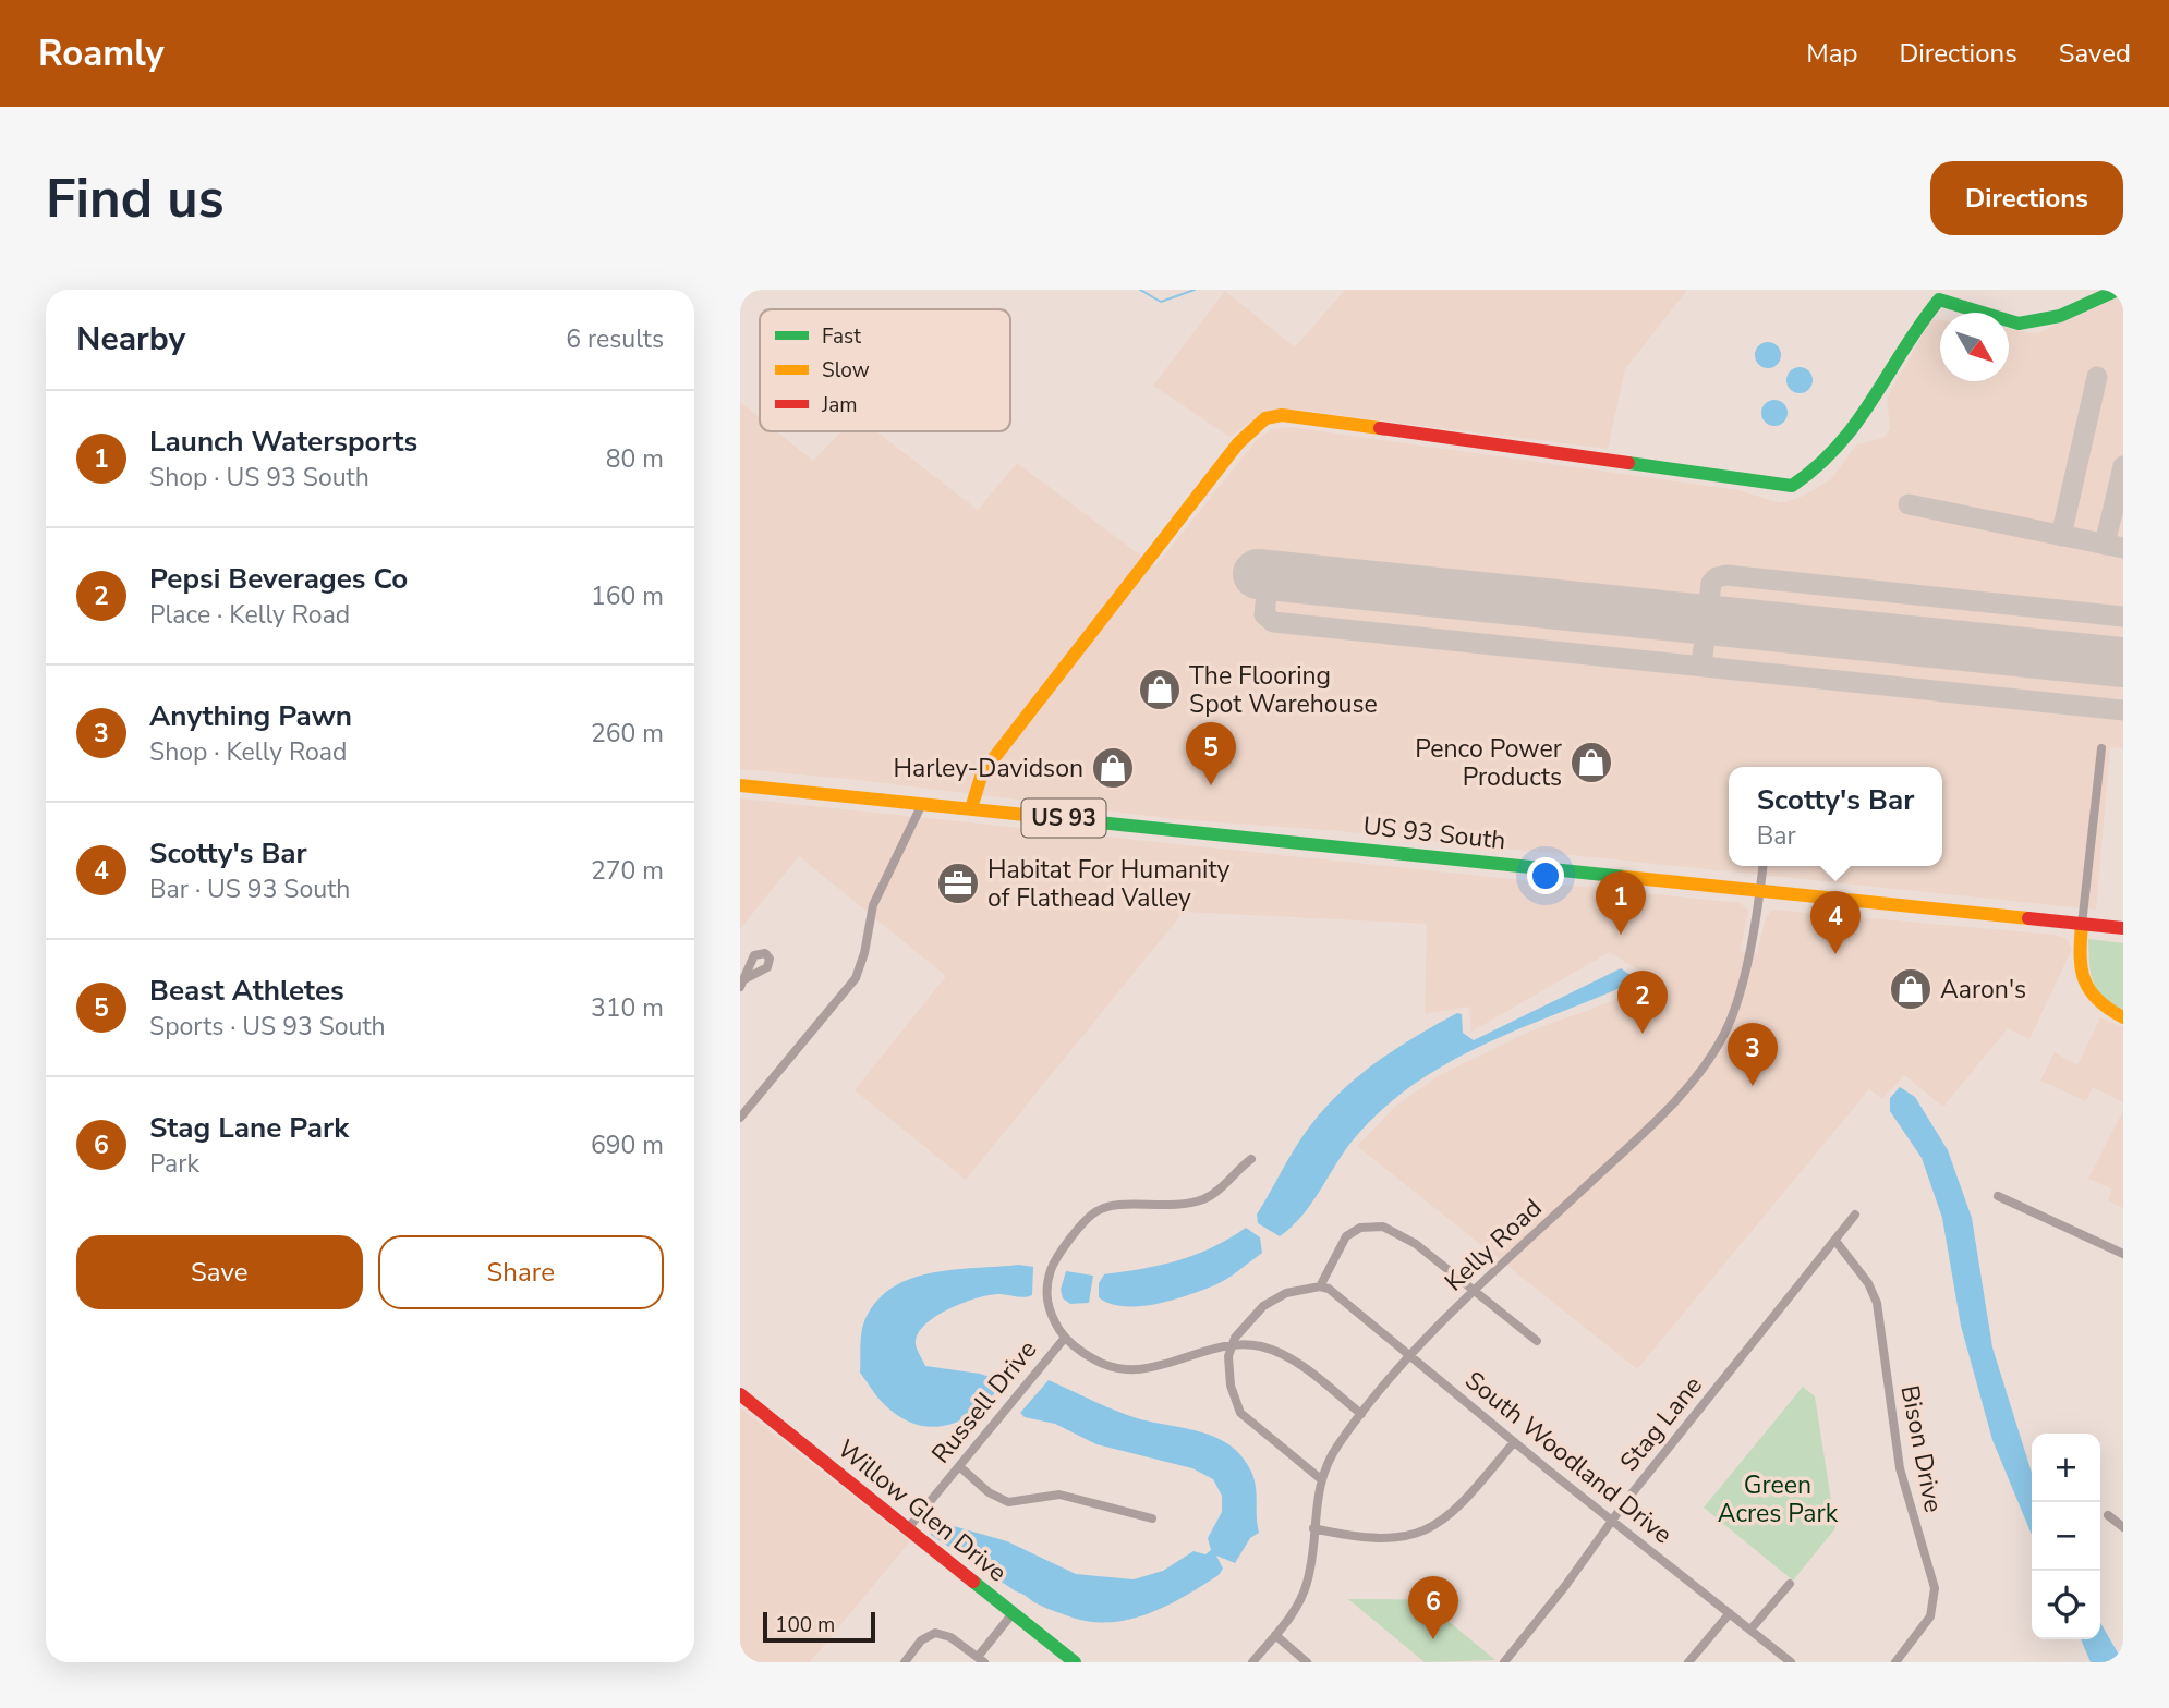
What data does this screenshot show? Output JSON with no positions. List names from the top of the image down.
{
  "streets": {
    "main road": ["US 93", "US 93 South", "Willow Glen Drive"],
    "street": [
      "Kelly Road",
      "Russell Drive",
      "Stag Lane",
      "Bison Drive",
      "South Woodland Drive"
    ]
  },
  "crossings": [
    ["US 93 South", "Kelly Road"],
    ["Kelly Road", "South Woodland Drive"],
    ["Russell Drive", "Willow Glen Drive"],
    ["Stag Lane", "Bison Drive"],
    ["Stag Lane", "South Woodland Drive"]
  ],
  "parks": ["Green Acres Park"],
  "places": {
    "shop": [
      "The Flooring Spot Warehouse",
      "Penco Power Products",
      "Harley-Davidson",
      "Aaron's"
    ],
    "office": ["Habitat For Humanity of Flathead Valley"]
  },
  "legend": ["Fast", "Slow", "Jam"],
  "scale_bar": "100 m",
  "north": "bottom right",
  "page": {
    "header": "Roamly",
    "nav": ["Map", "Directions", "Saved"],
    "buttons": [
      "Directions",
      ["Save", "Share"]
    ],
    "title": "Find us",
    "heading": ["Nearby", "6 results"],
    "list": [
      {
        "mark": "1",
        "name": "Launch Watersports",
        "note": "Shop · US 93 South",
        "value": "80 m"
      },
      {
        "mark": "2",
        "name": "Pepsi Beverages Co",
        "note": "Place · Kelly Road",
        "value": "160 m"
      },
      {
        "mark": "3",
        "name": "Anything Pawn",
        "note": "Shop · Kelly Road",
        "value": "260 m"
      },
      {
        "mark": "4",
        "name": "Scotty's Bar",
        "note": "Bar · US 93 South",
        "value": "270 m"
      },
      {
        "mark": "5",
        "name": "Beast Athletes",
        "note": "Sports · US 93 South",
        "value": "310 m"
      },
      {
        "mark": "6",
        "name": "Stag Lane Park",
        "note": "Park",
        "value": "690 m"
      }
    ],
    "pins": [
      "5",
      "1",
      "4",
      "2",
      "3",
      "6"
    ],
    "popup": ["Scotty's Bar", "Bar"],
    "map_buttons": ["+", "−"],
    "scale": "100 m"
  }
}
